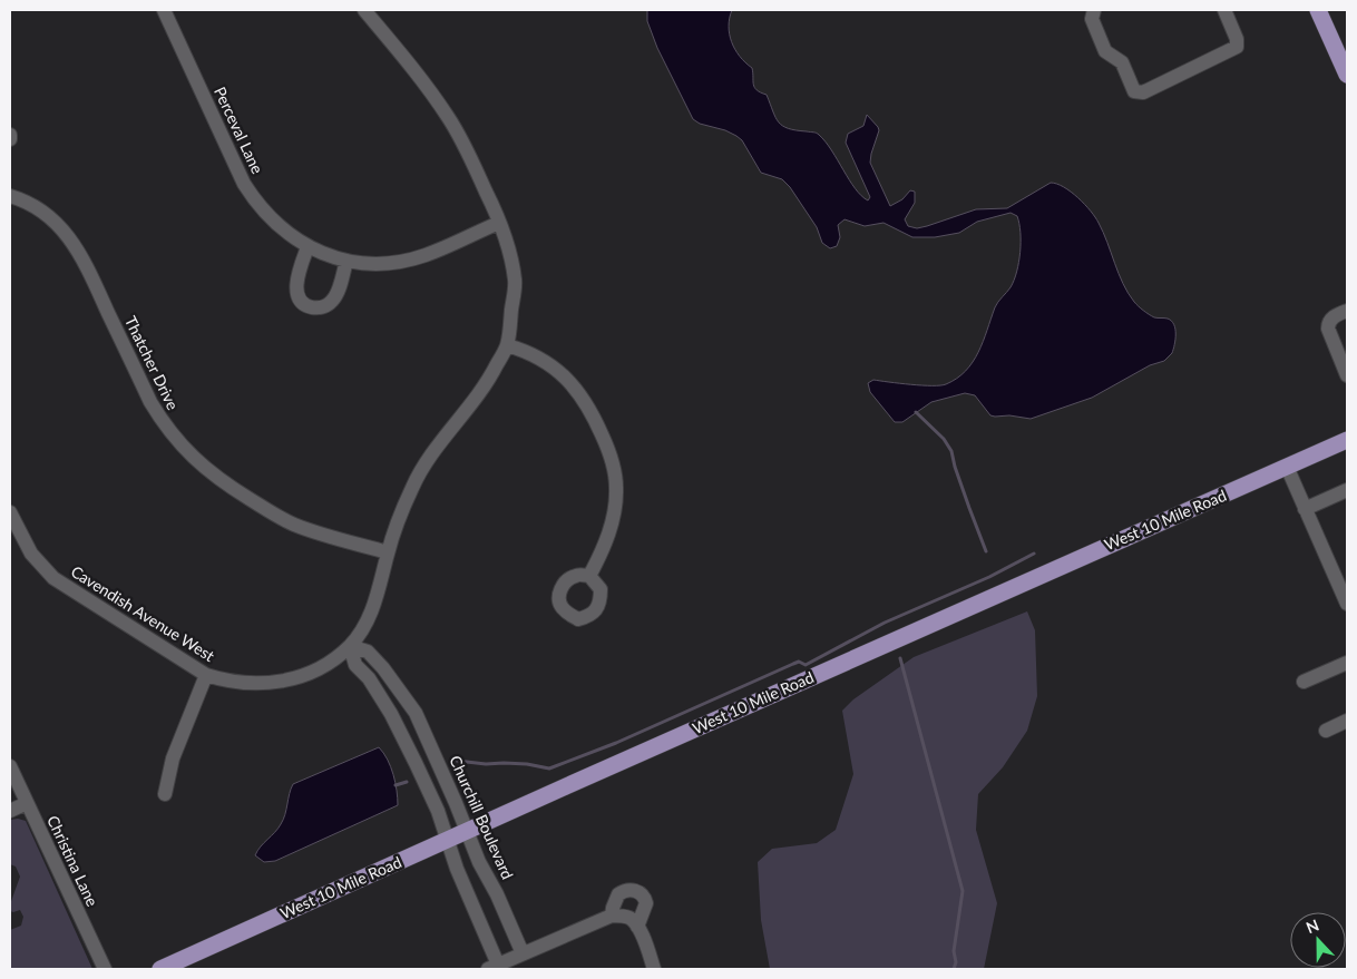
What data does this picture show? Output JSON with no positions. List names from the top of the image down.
{
  "streets": {
    "main road": ["West 10 Mile Road"],
    "street": [
      "Perceval Lane",
      "Thatcher Drive",
      "Cavendish Avenue West",
      "Churchill Boulevard",
      "Christina Lane"
    ]
  },
  "crossings": [
    ["West 10 Mile Road", "Churchill Boulevard"],
    ["Cavendish Avenue West", "Churchill Boulevard"]
  ],
  "north": "top"
}
